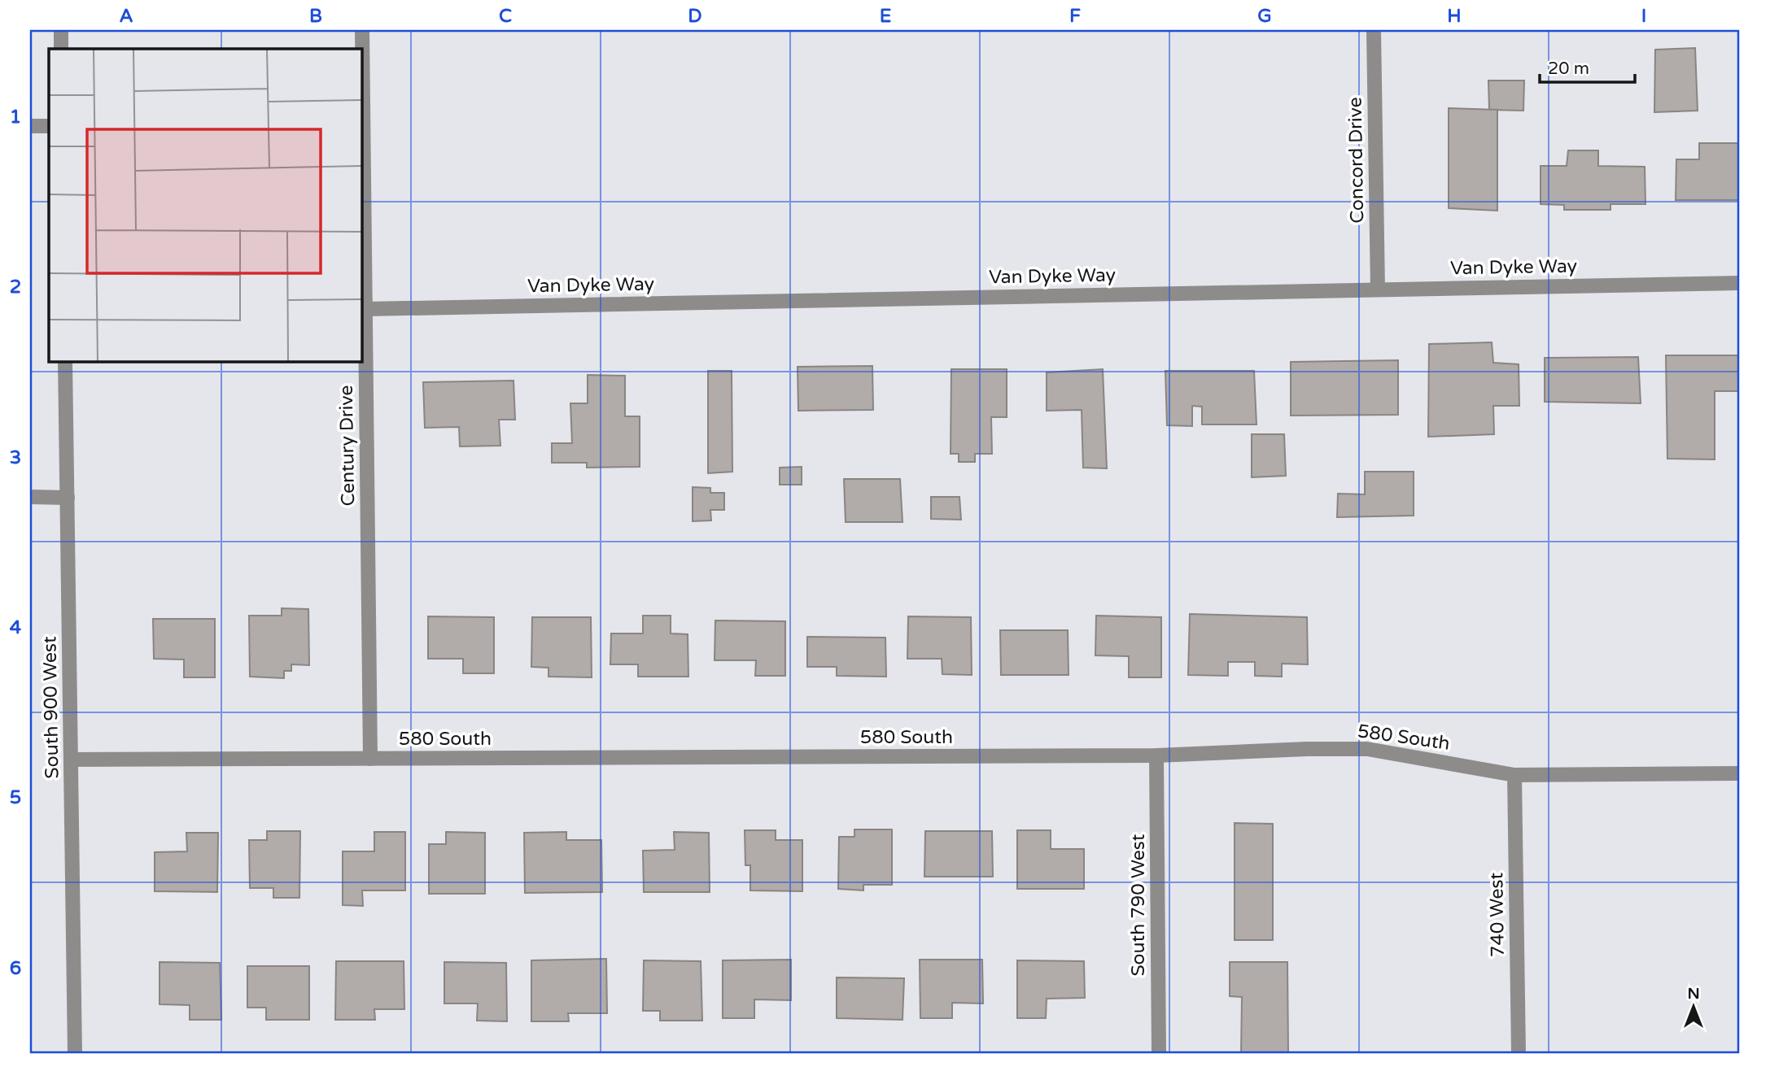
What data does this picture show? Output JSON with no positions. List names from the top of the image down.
{
  "streets": {
    "street": [
      "Concord Drive",
      "Van Dyke Way",
      "Century Drive",
      "South 900 West",
      "580 South",
      "South 790 West",
      "740 West"
    ]
  },
  "crossings": [
    ["Concord Drive", "Van Dyke Way"],
    ["Van Dyke Way", "Century Drive"],
    ["Century Drive", "580 South"],
    ["South 900 West", "580 South"],
    ["580 South", "South 790 West"],
    ["580 South", "740 West"]
  ],
  "scale_bar": "20 m",
  "north": "top",
  "grid": {
    "columns": [
      "A",
      "B",
      "C",
      "D",
      "E",
      "F",
      "G",
      "H",
      "I"
    ],
    "rows": [
      "1",
      "2",
      "3",
      "4",
      "5",
      "6"
    ]
  }
}
